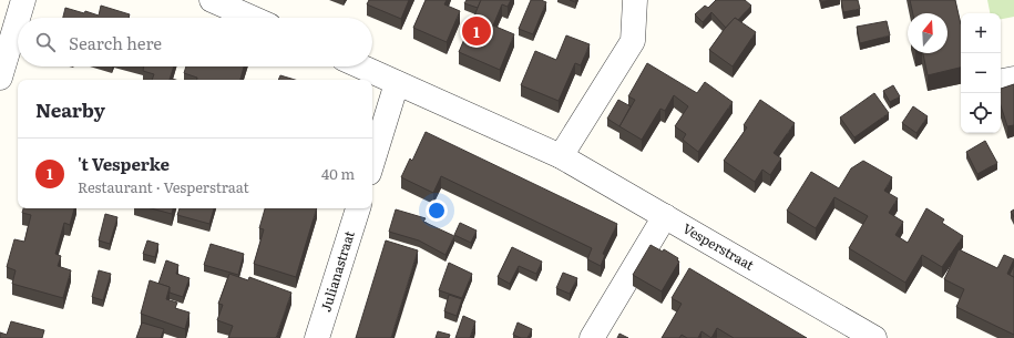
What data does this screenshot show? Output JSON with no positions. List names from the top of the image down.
{
  "streets": {
    "street": ["Vesperstraat", "Julianastraat"]
  },
  "north": "top",
  "page": {
    "map_buttons": ["+", "−"],
    "pins": "1",
    "search": "Search here",
    "heading": "Nearby",
    "list": [
      {
        "mark": "1",
        "name": "'t Vesperke",
        "note": "Restaurant · Vesperstraat",
        "value": "40 m"
      }
    ]
  }
}
